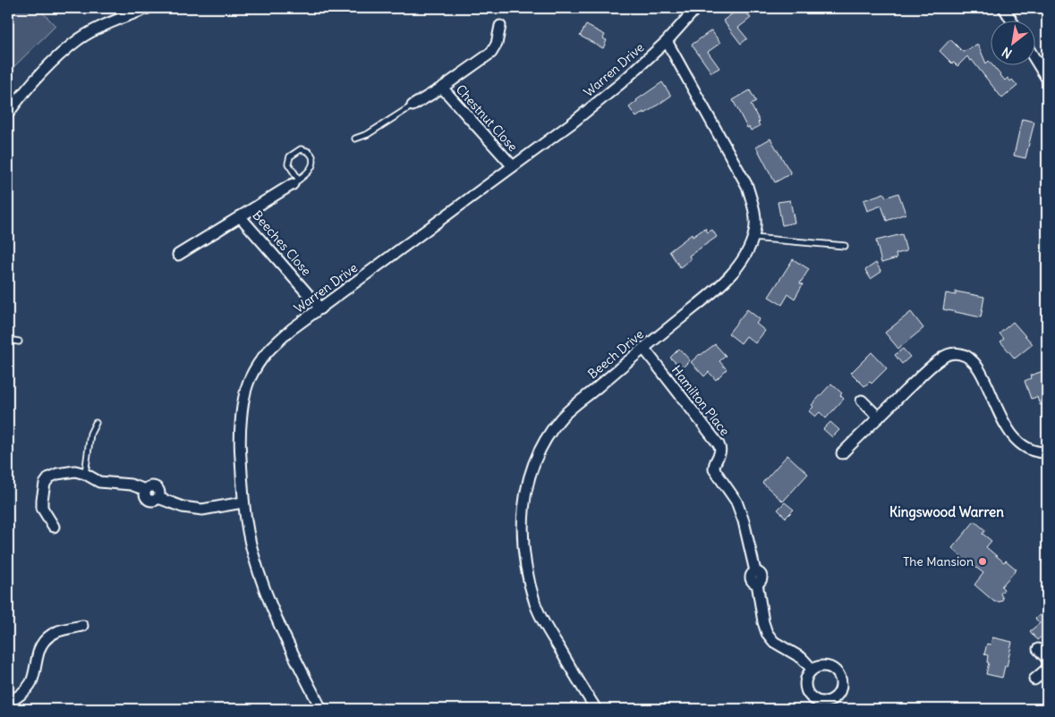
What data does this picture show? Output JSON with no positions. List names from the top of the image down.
{
  "streets": {
    "street": [
      "Warren Drive",
      "Chestnut Close",
      "Beeches Close",
      "Beech Drive",
      "Hamilton Place"
    ]
  },
  "crossings": [
    ["Warren Drive", "Chestnut Close"],
    ["Warren Drive", "Beeches Close"],
    ["Warren Drive", "Beech Drive"],
    ["Beech Drive", "Hamilton Place"]
  ],
  "districts": ["Kingswood Warren"],
  "places": ["The Mansion"],
  "north": "bottom left"
}
